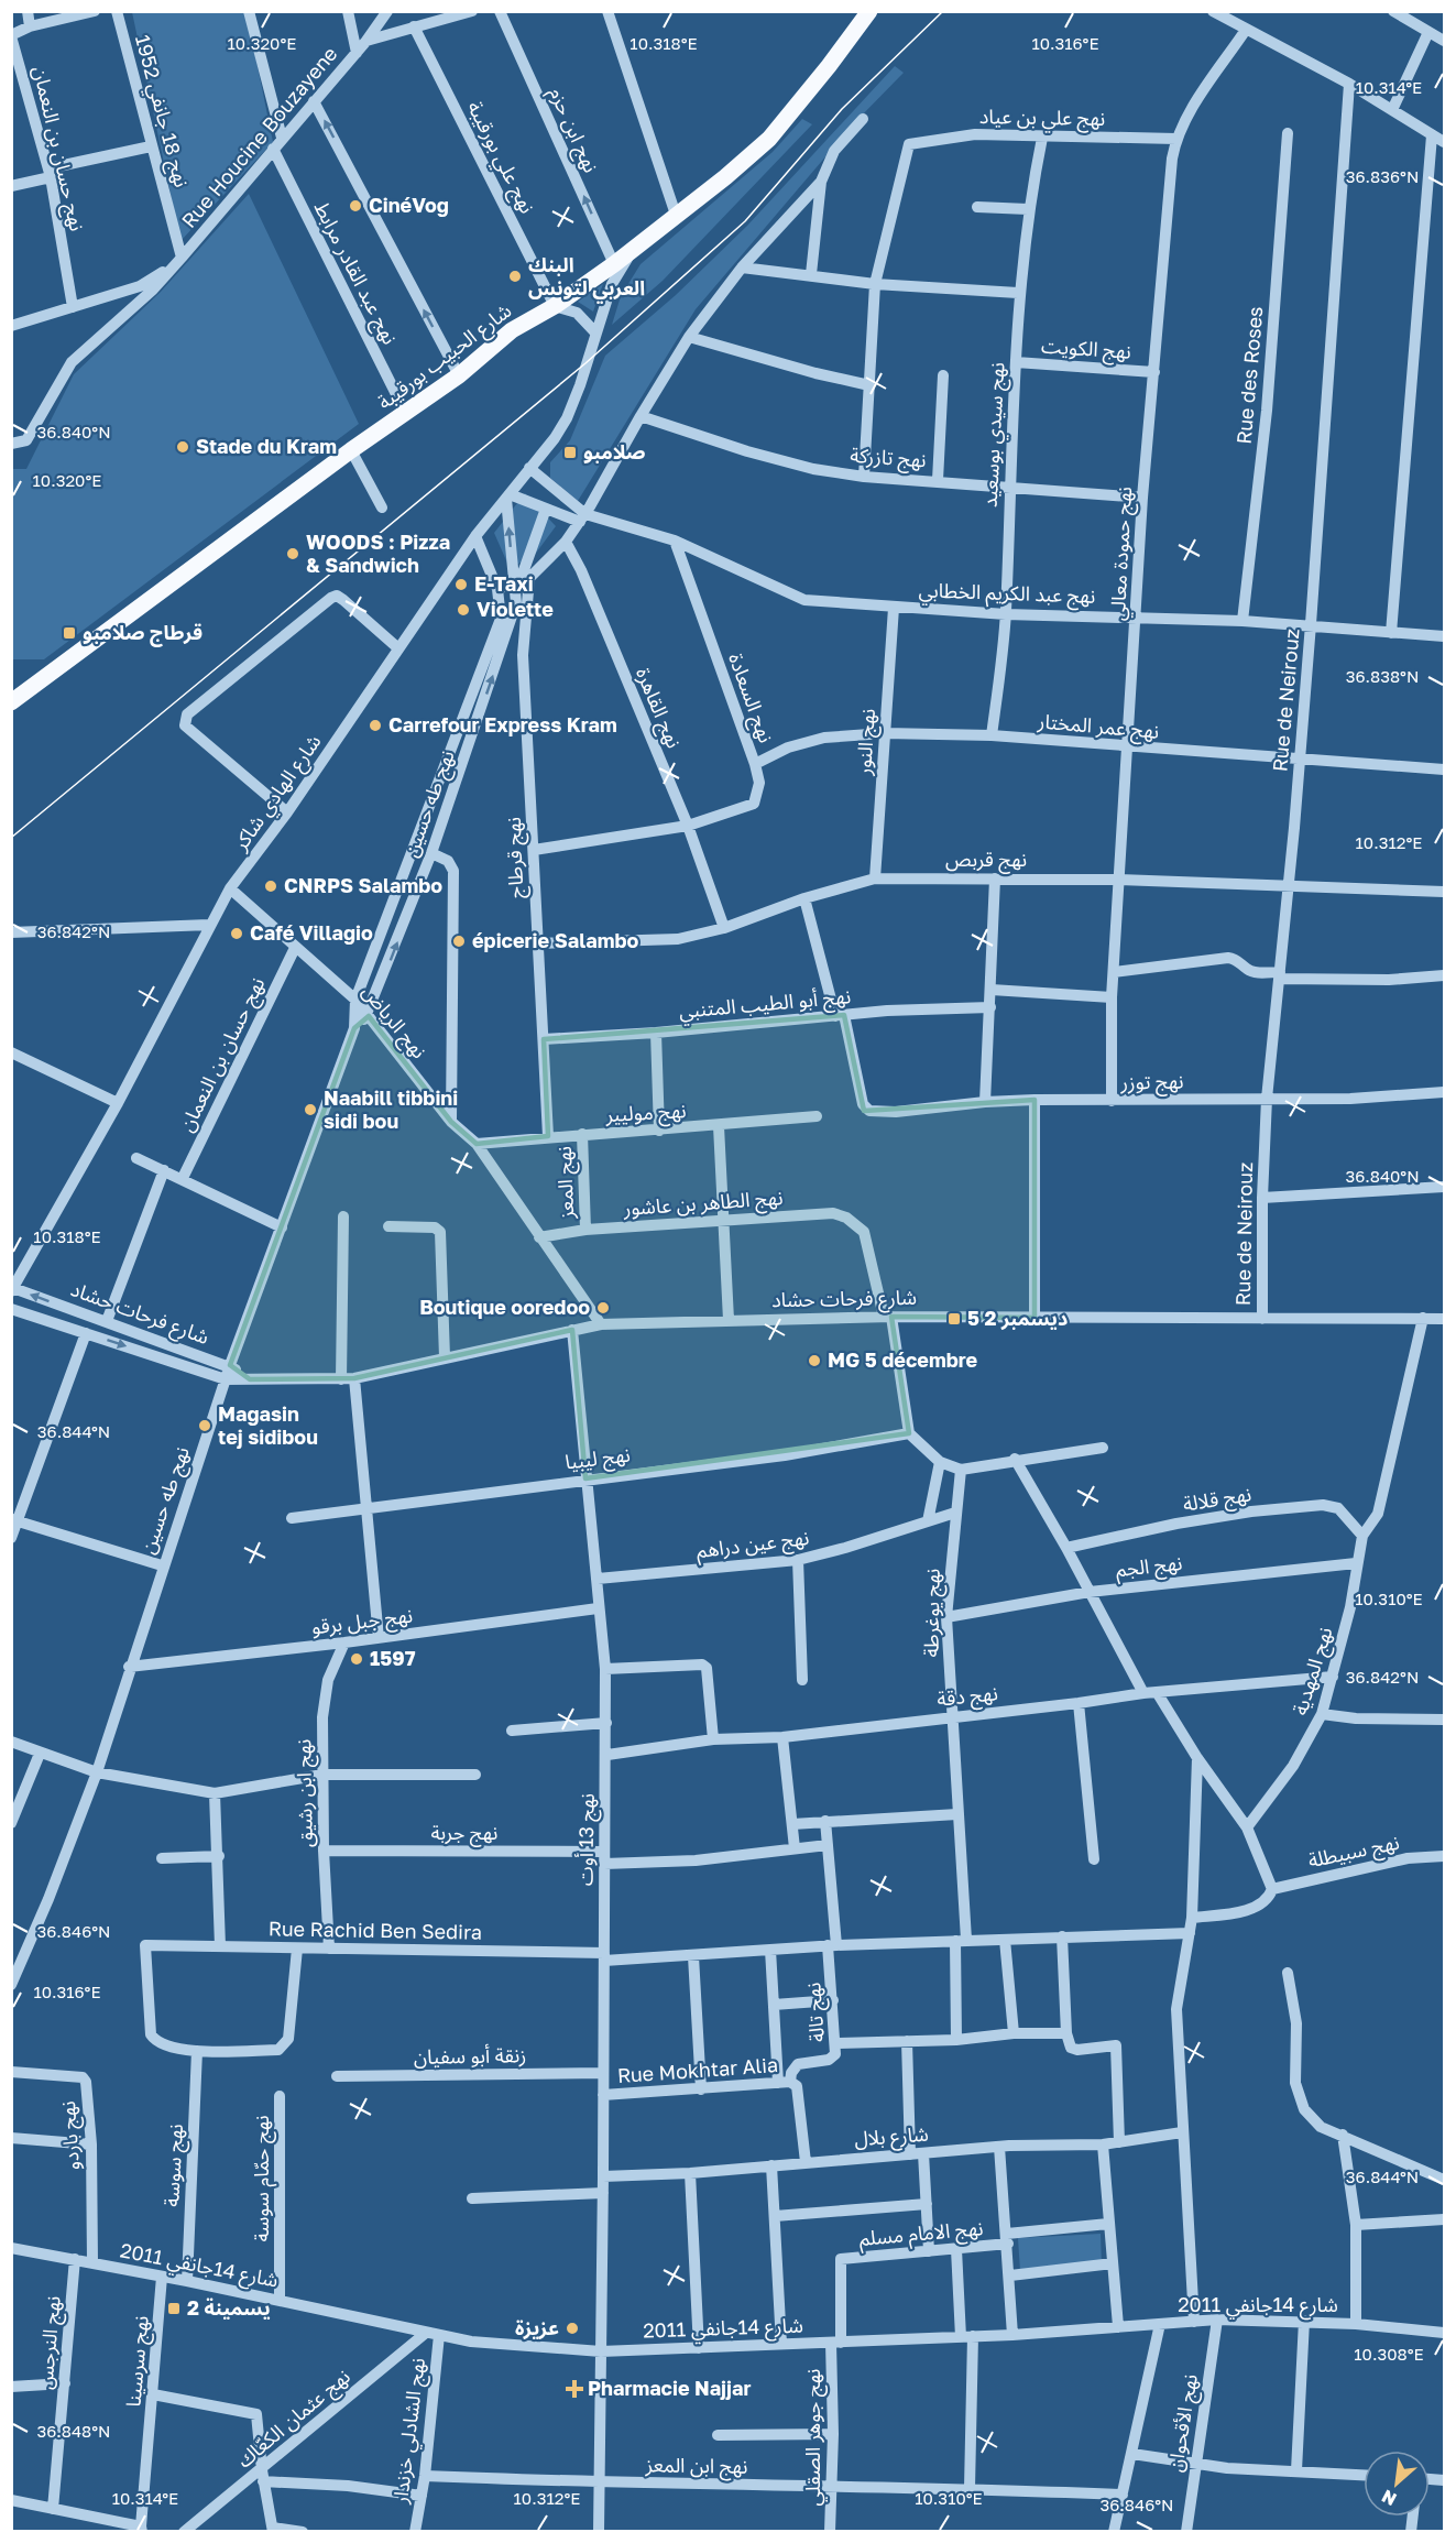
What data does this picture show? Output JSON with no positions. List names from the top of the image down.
{
  "streets": {
    "main road": ["شارع الحبيب بورقيبة"],
    "street": [
      "نهج 18 جانفي 1952",
      "نهج علي بن عياد",
      "نهج ابن حزم",
      "Rue Houcine Bouzayene",
      "نهج حسان بن النعمان",
      "نهج علي بورقيبة",
      "نهج عبد القادر مرابط",
      "نهج الكويت",
      "Rue des Roses",
      "نهج سيدي بوسعيد",
      "نهج تازركة",
      "نهج حمودة معالي",
      "نهج عبد الكريم الخطابي",
      "نهج السعادة",
      "Rue de Neirouz",
      "نهج القاهرة",
      "نهج عمر المختار",
      "نهج النور",
      "شارع الهادي شاكر",
      "نهج طه حسين",
      "نهج قرطاج",
      "نهج قربص",
      "نهج أبو الطيب المتنبي",
      "نهج الرياض",
      "نهج توزر",
      "نهج موليير",
      "نهج المعز",
      "نهج الطاهر بن عاشور",
      "شارع فرحات حشاد",
      "نهج ليبيا",
      "نهج قلالة",
      "نهج عين دراهم",
      "نهج الجم",
      "نهج يوغرطة",
      "نهج جبل برقو",
      "نهج المهدية",
      "نهج دقة",
      "نهج ابن رشيق",
      "نهج جربة",
      "نهج 13 أوت",
      "نهج سبيطلة",
      "Rue Rachid Ben Sedira",
      "نهج تالة",
      "زنقة أبو سفيان",
      "Rue Mokhtar Alia",
      "نهج باردو",
      "شارع بلال",
      "نهج سوسة",
      "نهج حمّام سوسة",
      "نهج الامام مسلم",
      "شارع 14جانفي 2011",
      "نهج النرجس",
      "نهج سرسينا",
      "نهج عثمان الكعّاك",
      "نهج الأقحوان",
      "نهج الشادلي خزندار",
      "نهج جوهر الصقلي",
      "نهج ابن المعز"
    ]
  },
  "crossings": [
    ["نهج 18 جانفي 1952", "Rue Houcine Bouzayene"],
    ["نهج علي بن عياد", "نهج سيدي بوسعيد"],
    ["نهج علي بن عياد", "نهج حمودة معالي"],
    ["نهج ابن حزم", "شارع الحبيب بورقيبة"],
    ["Rue Houcine Bouzayene", "نهج عبد القادر مرابط"],
    ["نهج حسان بن النعمان", "نهج الرياض"],
    ["نهج علي بورقيبة", "شارع الحبيب بورقيبة"],
    ["نهج عبد القادر مرابط", "شارع الحبيب بورقيبة"],
    ["نهج الكويت", "نهج سيدي بوسعيد"],
    ["نهج الكويت", "نهج حمودة معالي"],
    ["شارع الحبيب بورقيبة", "شارع الهادي شاكر"],
    ["Rue des Roses", "نهج عبد الكريم الخطابي"],
    ["نهج سيدي بوسعيد", "نهج تازركة"],
    ["نهج سيدي بوسعيد", "نهج عبد الكريم الخطابي"],
    ["نهج سيدي بوسعيد", "نهج عمر المختار"],
    ["نهج تازركة", "نهج حمودة معالي"],
    ["نهج حمودة معالي", "نهج عبد الكريم الخطابي"],
    ["نهج حمودة معالي", "نهج عمر المختار"],
    ["نهج حمودة معالي", "نهج قربص"],
    ["نهج حمودة معالي", "نهج توزر"],
    ["نهج عبد الكريم الخطابي", "نهج السعادة"],
    ["نهج عبد الكريم الخطابي", "Rue de Neirouz"],
    ["نهج عبد الكريم الخطابي", "نهج النور"],
    ["نهج عبد الكريم الخطابي", "شارع الهادي شاكر"],
    ["نهج السعادة", "نهج القاهرة"],
    ["نهج السعادة", "نهج عمر المختار"],
    ["Rue de Neirouz", "نهج عمر المختار"],
    ["Rue de Neirouz", "نهج قربص"],
    ["Rue de Neirouz", "نهج توزر"],
    ["Rue de Neirouz", "شارع فرحات حشاد"],
    ["نهج القاهرة", "نهج قربص"],
    ["نهج عمر المختار", "نهج النور"],
    ["نهج النور", "نهج قربص"],
    ["شارع الهادي شاكر", "نهج الرياض"],
    ["شارع الهادي شاكر", "شارع فرحات حشاد"],
    ["نهج طه حسين", "نهج الرياض"],
    ["نهج طه حسين", "شارع فرحات حشاد"],
    ["نهج طه حسين", "نهج جبل برقو"],
    ["نهج قرطاج", "نهج قربص"],
    ["نهج قرطاج", "نهج أبو الطيب المتنبي"],
    ["نهج قرطاج", "نهج موليير"],
    ["نهج أبو الطيب المتنبي", "نهج توزر"],
    ["نهج الرياض", "نهج موليير"],
    ["نهج الرياض", "نهج الطاهر بن عاشور"],
    ["نهج الرياض", "شارع فرحات حشاد"],
    ["نهج موليير", "نهج المعز"],
    ["نهج المعز", "نهج الطاهر بن عاشور"],
    ["نهج الطاهر بن عاشور", "شارع فرحات حشاد"],
    ["شارع فرحات حشاد", "نهج المهدية"],
    ["شارع فرحات حشاد", "نهج 13 أوت"],
    ["نهج ليبيا", "نهج 13 أوت"],
    ["نهج قلالة", "نهج المهدية"],
    ["نهج عين دراهم", "نهج يوغرطة"],
    ["نهج عين دراهم", "نهج 13 أوت"],
    ["نهج الجم", "نهج يوغرطة"],
    ["نهج الجم", "نهج المهدية"],
    ["نهج يوغرطة", "نهج دقة"],
    ["نهج يوغرطة", "Rue Rachid Ben Sedira"],
    ["نهج جبل برقو", "نهج ابن رشيق"],
    ["نهج جبل برقو", "نهج 13 أوت"],
    ["نهج المهدية", "نهج دقة"],
    ["نهج دقة", "نهج 13 أوت"],
    ["نهج ابن رشيق", "نهج جربة"],
    ["نهج ابن رشيق", "Rue Rachid Ben Sedira"],
    ["نهج جربة", "نهج 13 أوت"],
    ["نهج جربة", "نهج تالة"],
    ["نهج 13 أوت", "Rue Rachid Ben Sedira"],
    ["نهج 13 أوت", "زنقة أبو سفيان"],
    ["نهج 13 أوت", "Rue Mokhtar Alia"],
    ["نهج 13 أوت", "شارع بلال"],
    ["نهج 13 أوت", "شارع 14جانفي 2011"],
    ["نهج 13 أوت", "نهج ابن المعز"],
    ["Rue Rachid Ben Sedira", "نهج تالة"],
    ["Rue Rachid Ben Sedira", "نهج سوسة"],
    ["نهج تالة", "Rue Mokhtar Alia"],
    ["Rue Mokhtar Alia", "شارع بلال"],
    ["نهج باردو", "شارع 14جانفي 2011"],
    ["نهج سوسة", "شارع 14جانفي 2011"],
    ["نهج حمّام سوسة", "شارع 14جانفي 2011"],
    ["نهج الامام مسلم", "شارع 14جانفي 2011"],
    ["نهج الامام مسلم", "نهج جوهر الصقلي"],
    ["شارع 14جانفي 2011", "نهج النرجس"],
    ["شارع 14جانفي 2011", "نهج سرسينا"],
    ["شارع 14جانفي 2011", "نهج عثمان الكعّاك"],
    ["شارع 14جانفي 2011", "نهج الأقحوان"],
    ["شارع 14جانفي 2011", "نهج الشادلي خزندار"],
    ["شارع 14جانفي 2011", "نهج جوهر الصقلي"],
    ["نهج الشادلي خزندار", "نهج ابن المعز"],
    ["نهج جوهر الصقلي", "نهج ابن المعز"]
  ],
  "places": {
    "other": [
      "CinéVog",
      "البنك العربي لتونس",
      "Stade du Kram",
      "WOODS : Pizza & Sandwich",
      "E-Taxi",
      "Violette",
      "Carrefour Express Kram",
      "CNRPS Salambo",
      "Café Villagio",
      "épicerie Salambo",
      "Naabill tibbini sidi bou",
      "Boutique ooredoo",
      "MG 5 décembre",
      "Magasin tej sidibou",
      "1597",
      "عزيزة"
    ],
    "transit": [
      "صلامبو",
      "قرطاج صلامبو",
      "5 ديسمبر 2",
      "يسمينة 2"
    ],
    "health": ["Pharmacie Najjar"]
  },
  "north": "bottom left",
  "coordinates": [
    "10.320°E",
    "10.318°E",
    "10.316°E",
    "10.314°E",
    "36.836°N",
    "36.840°N",
    "36.838°N",
    "10.312°E",
    "36.842°N",
    "36.844°N",
    "10.310°E",
    "36.846°N",
    "10.308°E",
    "36.848°N"
  ]
}
